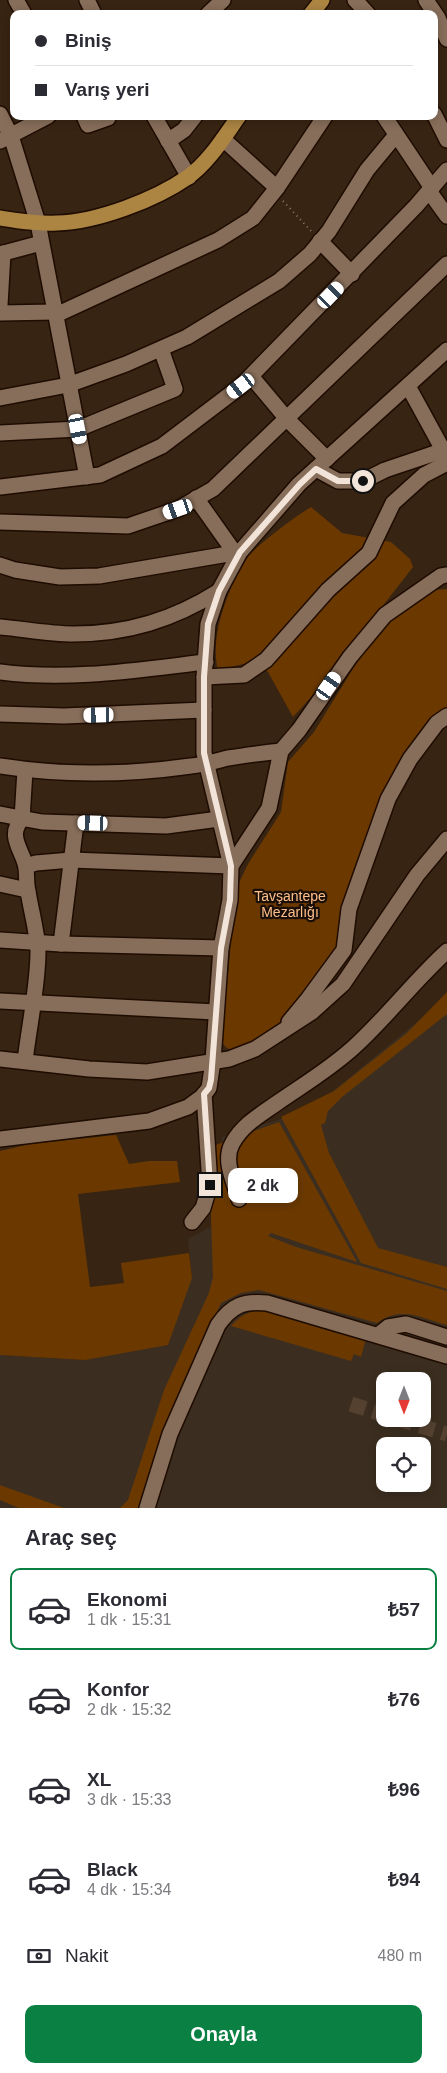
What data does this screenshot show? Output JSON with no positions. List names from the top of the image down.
{
  "parks": ["Tavşantepe Mezarlığı"],
  "north": "bottom",
  "page": {
    "banner": ["Biniş", "Varış yeri"],
    "bubble": "2 dk",
    "heading": "Araç seç",
    "list": [
      {
        "name": "Ekonomi",
        "note": "1 dk · 15:31",
        "value": "₺57"
      },
      {
        "name": "Konfor",
        "note": "2 dk · 15:32",
        "value": "₺76"
      },
      {
        "name": "XL",
        "note": "3 dk · 15:33",
        "value": "₺96"
      },
      {
        "name": "Black",
        "note": "4 dk · 15:34",
        "value": "₺94"
      }
    ],
    "pay": ["Nakit", "480 m"],
    "buttons": "Onayla"
  }
}
